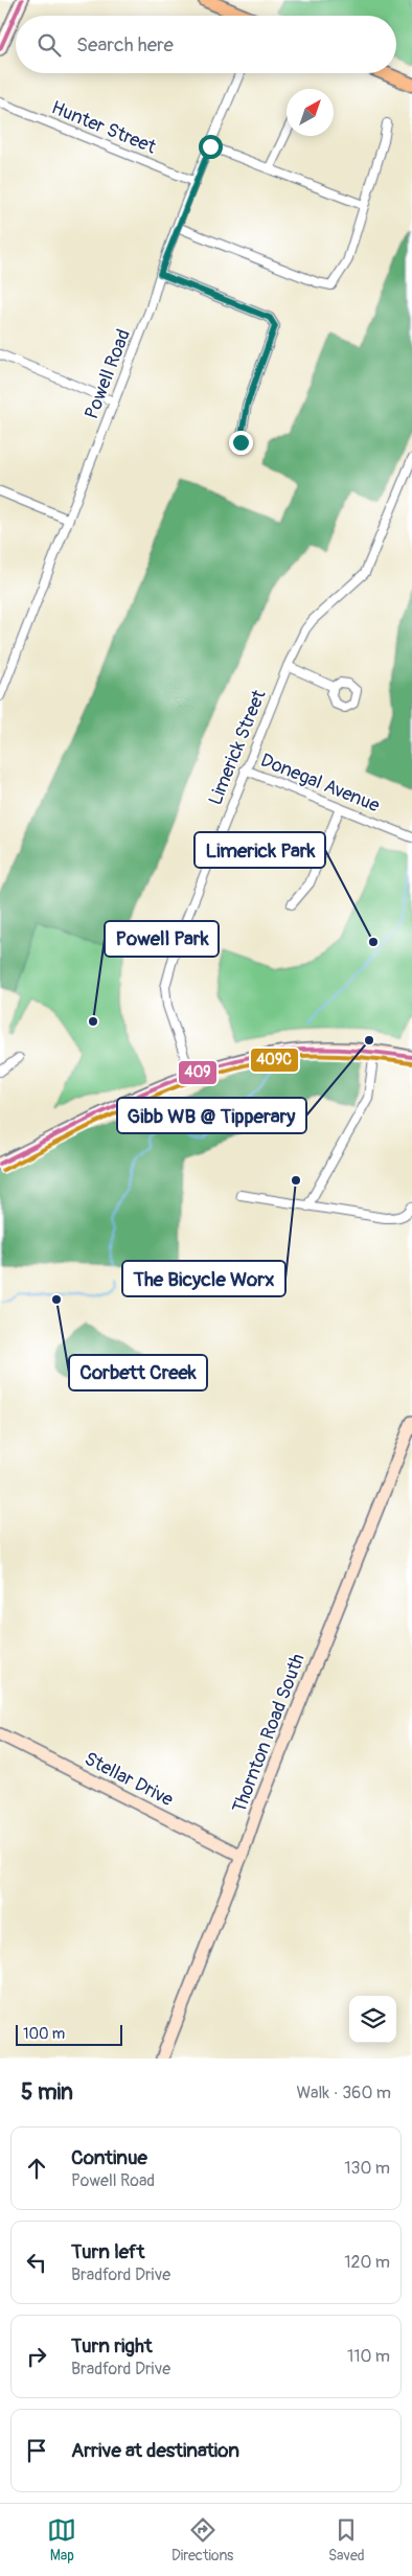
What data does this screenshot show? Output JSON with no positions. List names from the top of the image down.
{
  "streets": {
    "main road": ["Thornton Road South", "Stellar Drive"],
    "street": [
      "Hunter Street",
      "Powell Road",
      "Limerick Street",
      "Donegal Avenue"
    ]
  },
  "crossings": [
    ["Hunter Street", "Powell Road"],
    ["Limerick Street", "Donegal Avenue"],
    ["Thornton Road South", "Stellar Drive"]
  ],
  "places": [
    "Limerick Park",
    "Powell Park",
    "Gibb WB @ Tipperary",
    "The Bicycle Worx",
    "Corbett Creek"
  ],
  "lines": ["transit line 409", "transit line 409C"],
  "scale_bar": "100 m",
  "north": "top right",
  "page": {
    "search": "Search here",
    "scale": "100 m",
    "heading": ["5 min", "Walk · 360 m"],
    "list": [
      ["Continue", "Powell Road", "130 m"],
      ["Turn left", "Bradford Drive", "120 m"],
      ["Turn right", "Bradford Drive", "110 m"],
      "Arrive at destination"
    ],
    "nav": ["Map", "Directions", "Saved"]
  }
}
